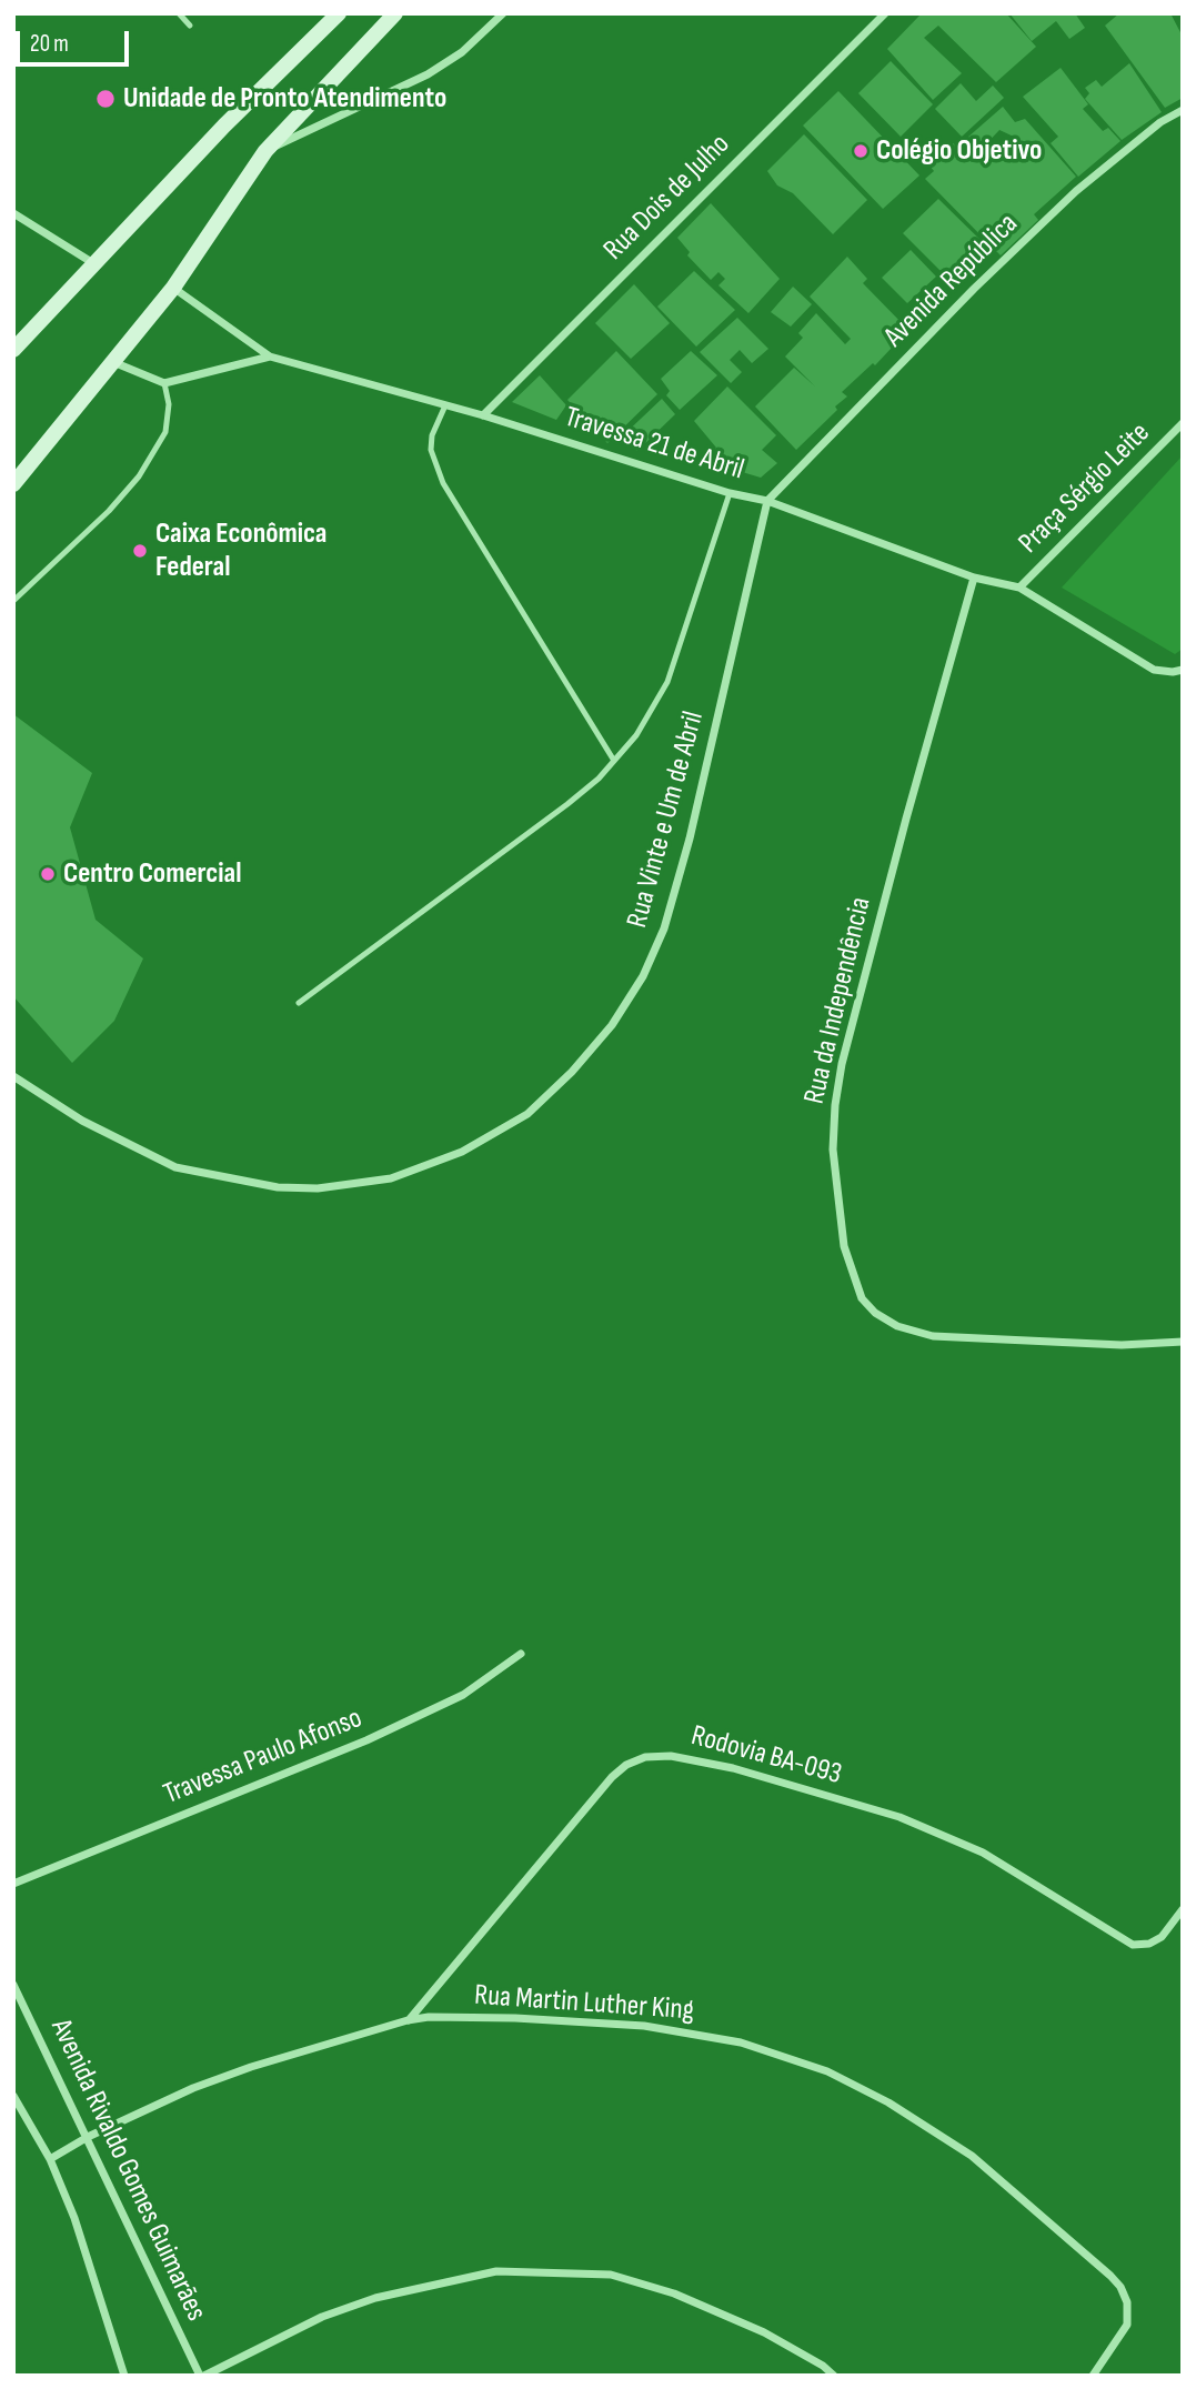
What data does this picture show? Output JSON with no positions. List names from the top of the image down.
{
  "streets": {
    "street": [
      "Rua Dois de Julho",
      "Avenida República",
      "Travessa 21 de Abril",
      "Praça Sérgio Leite",
      "Rua Vinte e Um de Abril",
      "Rua da Independência",
      "Rodovia BA-093",
      "Travessa Paulo Afonso",
      "Rua Martin Luther King",
      "Avenida Rivaldo Gomes Guimarães"
    ]
  },
  "crossings": [
    ["Rua Dois de Julho", "Travessa 21 de Abril"],
    ["Avenida República", "Travessa 21 de Abril"],
    ["Avenida República", "Rua Vinte e Um de Abril"],
    ["Travessa 21 de Abril", "Praça Sérgio Leite"],
    ["Travessa 21 de Abril", "Rua Vinte e Um de Abril"],
    ["Travessa 21 de Abril", "Rua da Independência"],
    ["Rodovia BA-093", "Rua Martin Luther King"],
    ["Rua Martin Luther King", "Avenida Rivaldo Gomes Guimarães"]
  ],
  "places": [
    "Unidade de Pronto Atendimento",
    "Colégio Objetivo",
    "Caixa Econômica Federal",
    "Centro Comercial"
  ],
  "scale_bar": "20 m"
}
